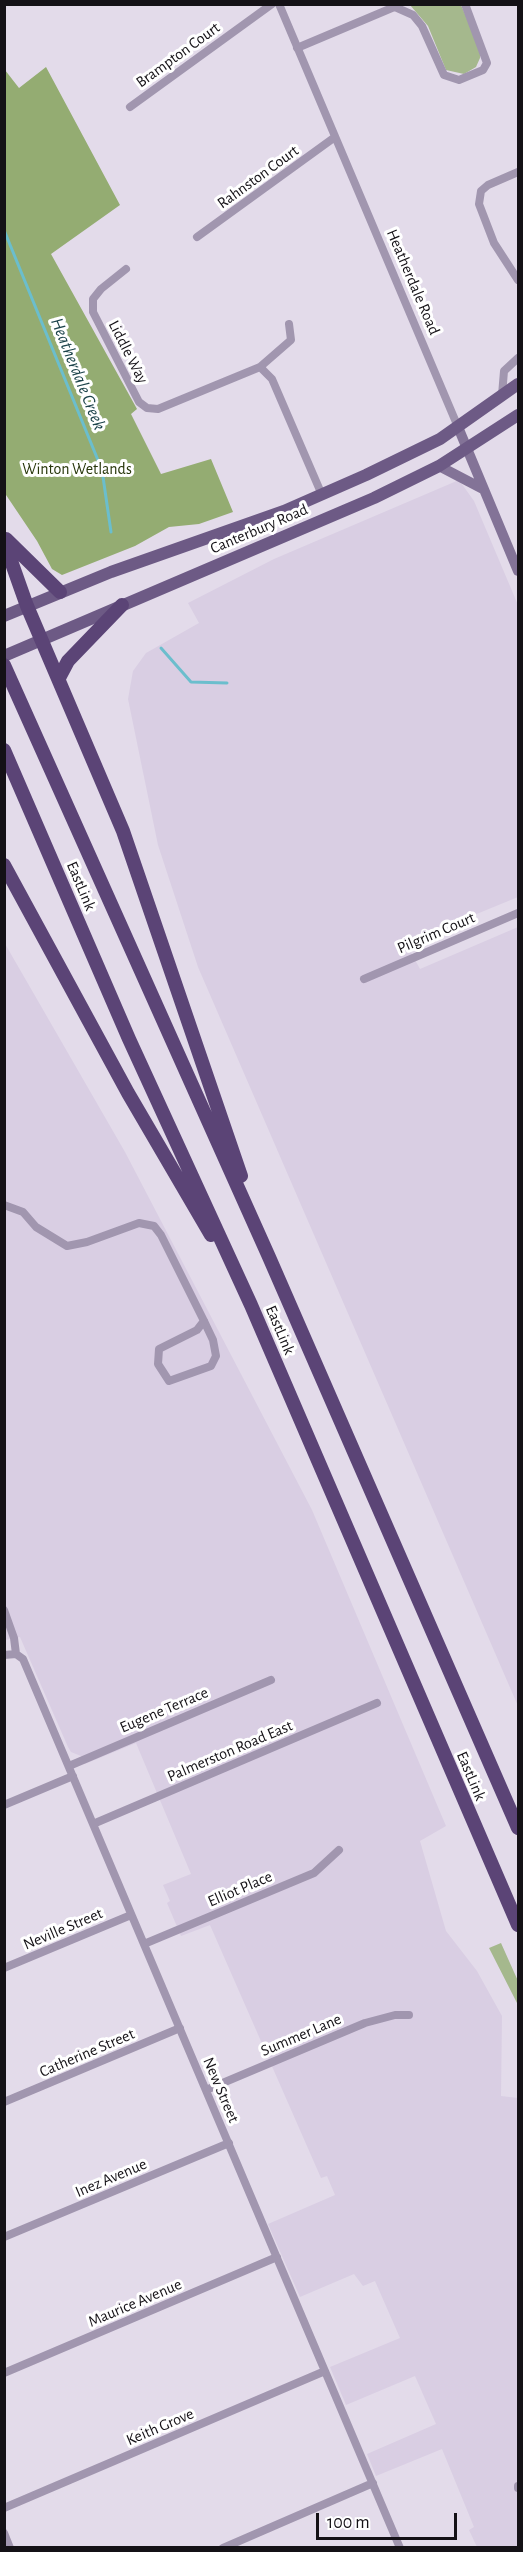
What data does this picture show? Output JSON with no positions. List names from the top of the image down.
{
  "streets": {
    "highway": ["EastLink"],
    "main road": ["Heatherdale Road", "Canterbury Road"],
    "street": [
      "Brampton Court",
      "Rahnston Court",
      "Liddle Way",
      "Pilgrim Court",
      "Eugene Terrace",
      "Palmerston Road East",
      "Elliot Place",
      "Neville Street",
      "Summer Lane",
      "Catherine Street",
      "New Street",
      "Inez Avenue",
      "Maurice Avenue",
      "Keith Grove"
    ]
  },
  "crossings": [
    ["Rahnston Court", "Heatherdale Road"],
    ["Heatherdale Road", "Canterbury Road"],
    ["Eugene Terrace", "New Street"],
    ["Palmerston Road East", "New Street"],
    ["Elliot Place", "New Street"],
    ["Neville Street", "New Street"],
    ["Summer Lane", "New Street"],
    ["Catherine Street", "New Street"],
    ["New Street", "Inez Avenue"],
    ["New Street", "Maurice Avenue"],
    ["New Street", "Keith Grove"]
  ],
  "water": ["Heatherdale Creek"],
  "parks": ["Winton Wetlands"],
  "scale_bar": "100 m"
}
